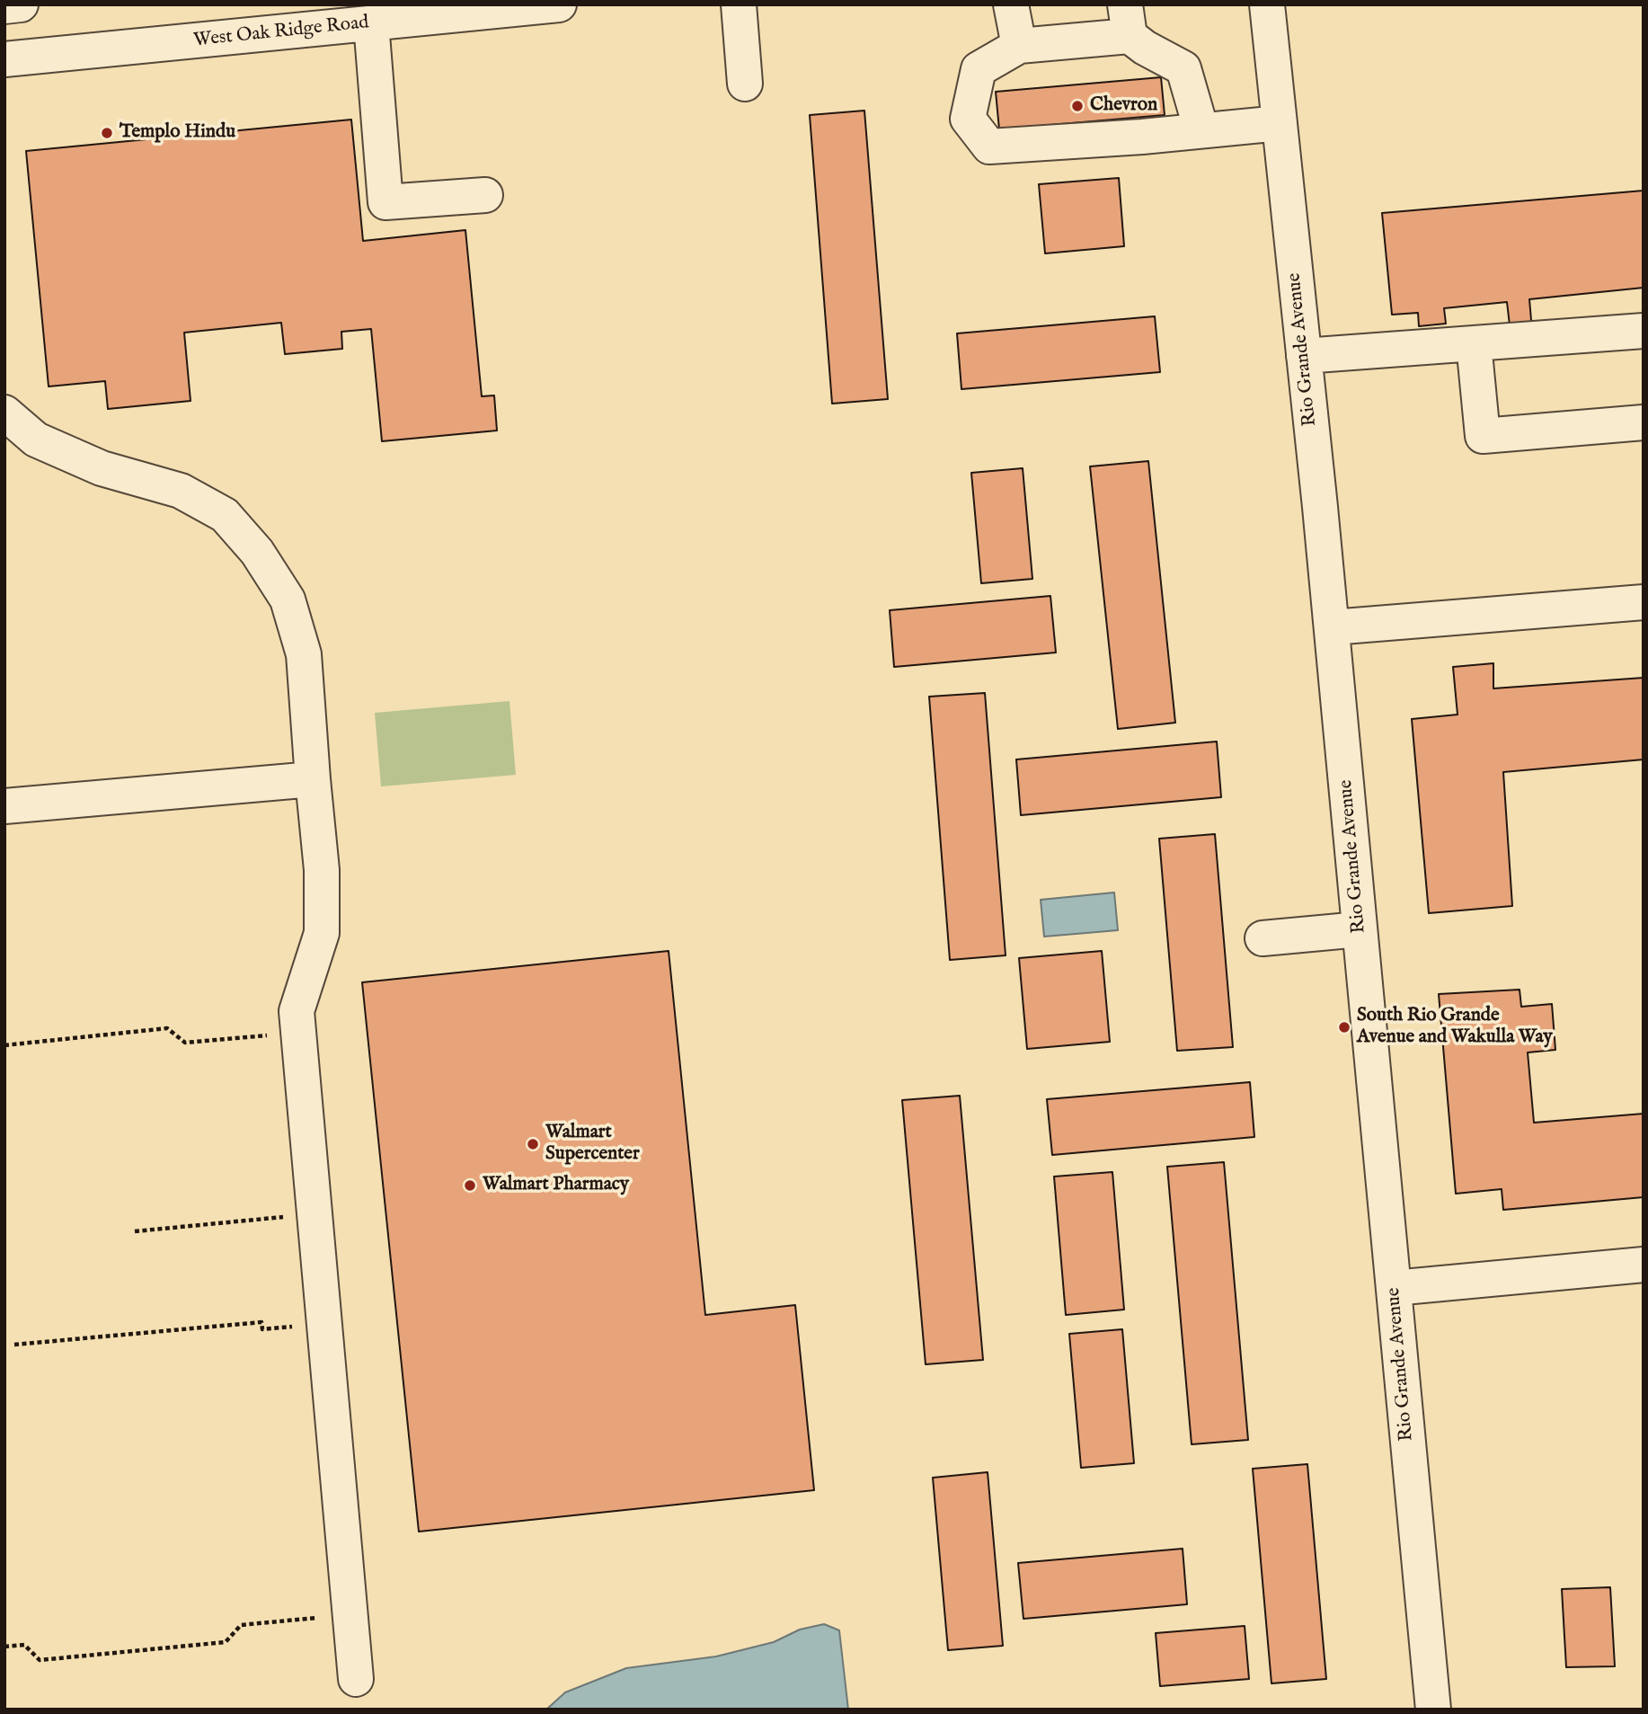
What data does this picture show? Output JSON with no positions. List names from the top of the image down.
{
  "streets": {
    "street": ["West Oak Ridge Road", "Rio Grande Avenue"]
  },
  "places": [
    "Chevron",
    "Templo Hindu",
    "South Rio Grande Avenue and Wakulla Way",
    "Walmart Supercenter",
    "Walmart Pharmacy"
  ]
}
